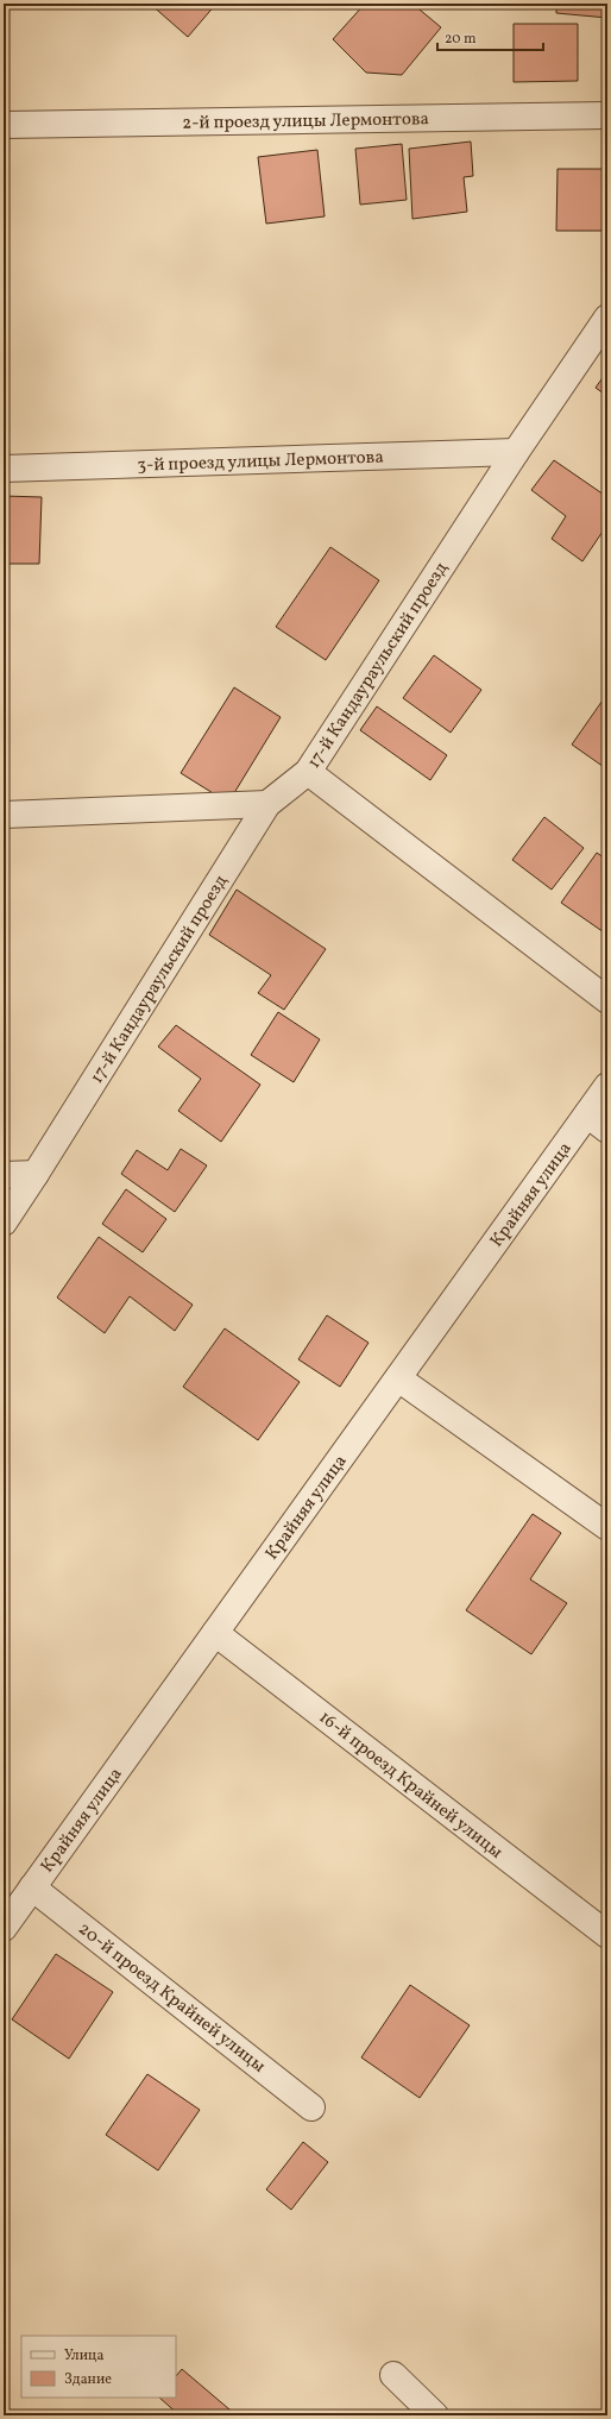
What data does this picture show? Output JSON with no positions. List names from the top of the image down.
{
  "streets": {
    "street": [
      "2-й проезд улицы Лермонтова",
      "3-й проезд улицы Лермонтова",
      "17-й Кандаураульский проезд",
      "Крайняя улица",
      "16-й проезд Крайней улицы",
      "20-й проезд Крайней улицы"
    ]
  },
  "crossings": [
    ["3-й проезд улицы Лермонтова", "17-й Кандаураульский проезд"],
    ["Крайняя улица", "16-й проезд Крайней улицы"],
    ["Крайняя улица", "20-й проезд Крайней улицы"]
  ],
  "legend": ["Улица", "Здание"],
  "scale_bar": "20 m"
}
